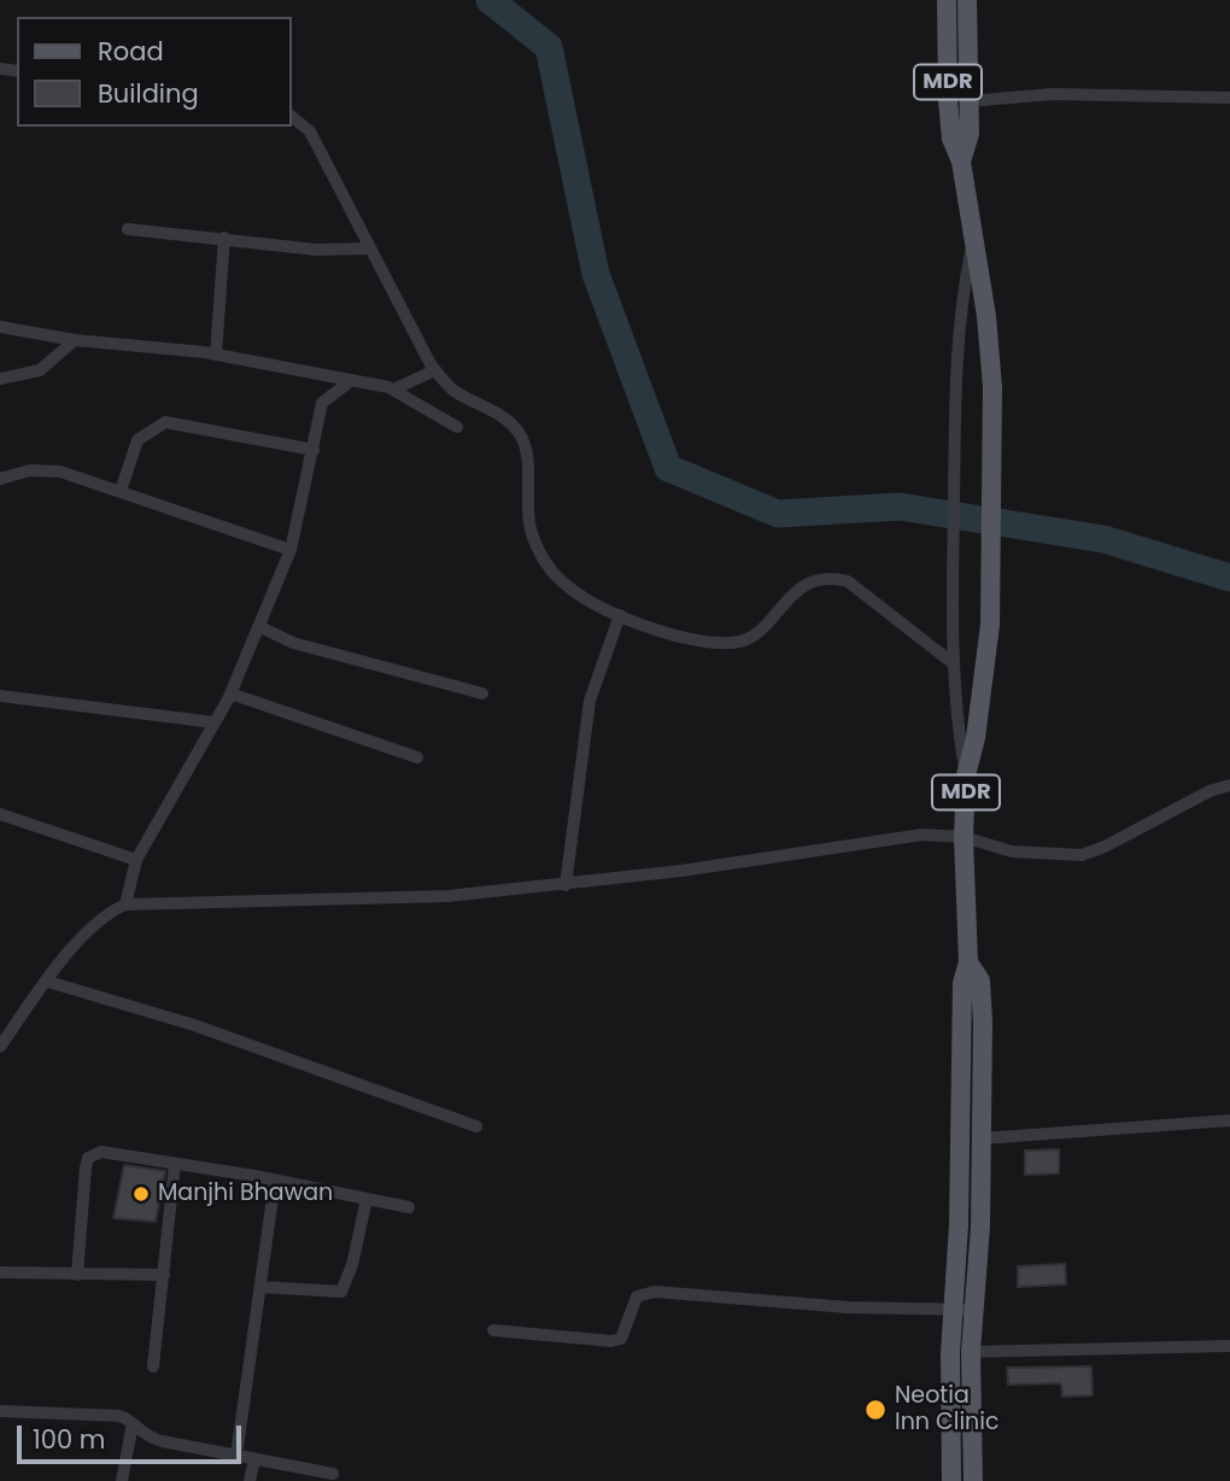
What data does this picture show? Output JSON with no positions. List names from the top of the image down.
{
  "streets": {
    "main road": ["MDR"]
  },
  "places": ["Manjhi Bhawan", "Neotia Inn Clinic"],
  "legend": ["Road", "Building"],
  "scale_bar": "100 m"
}
